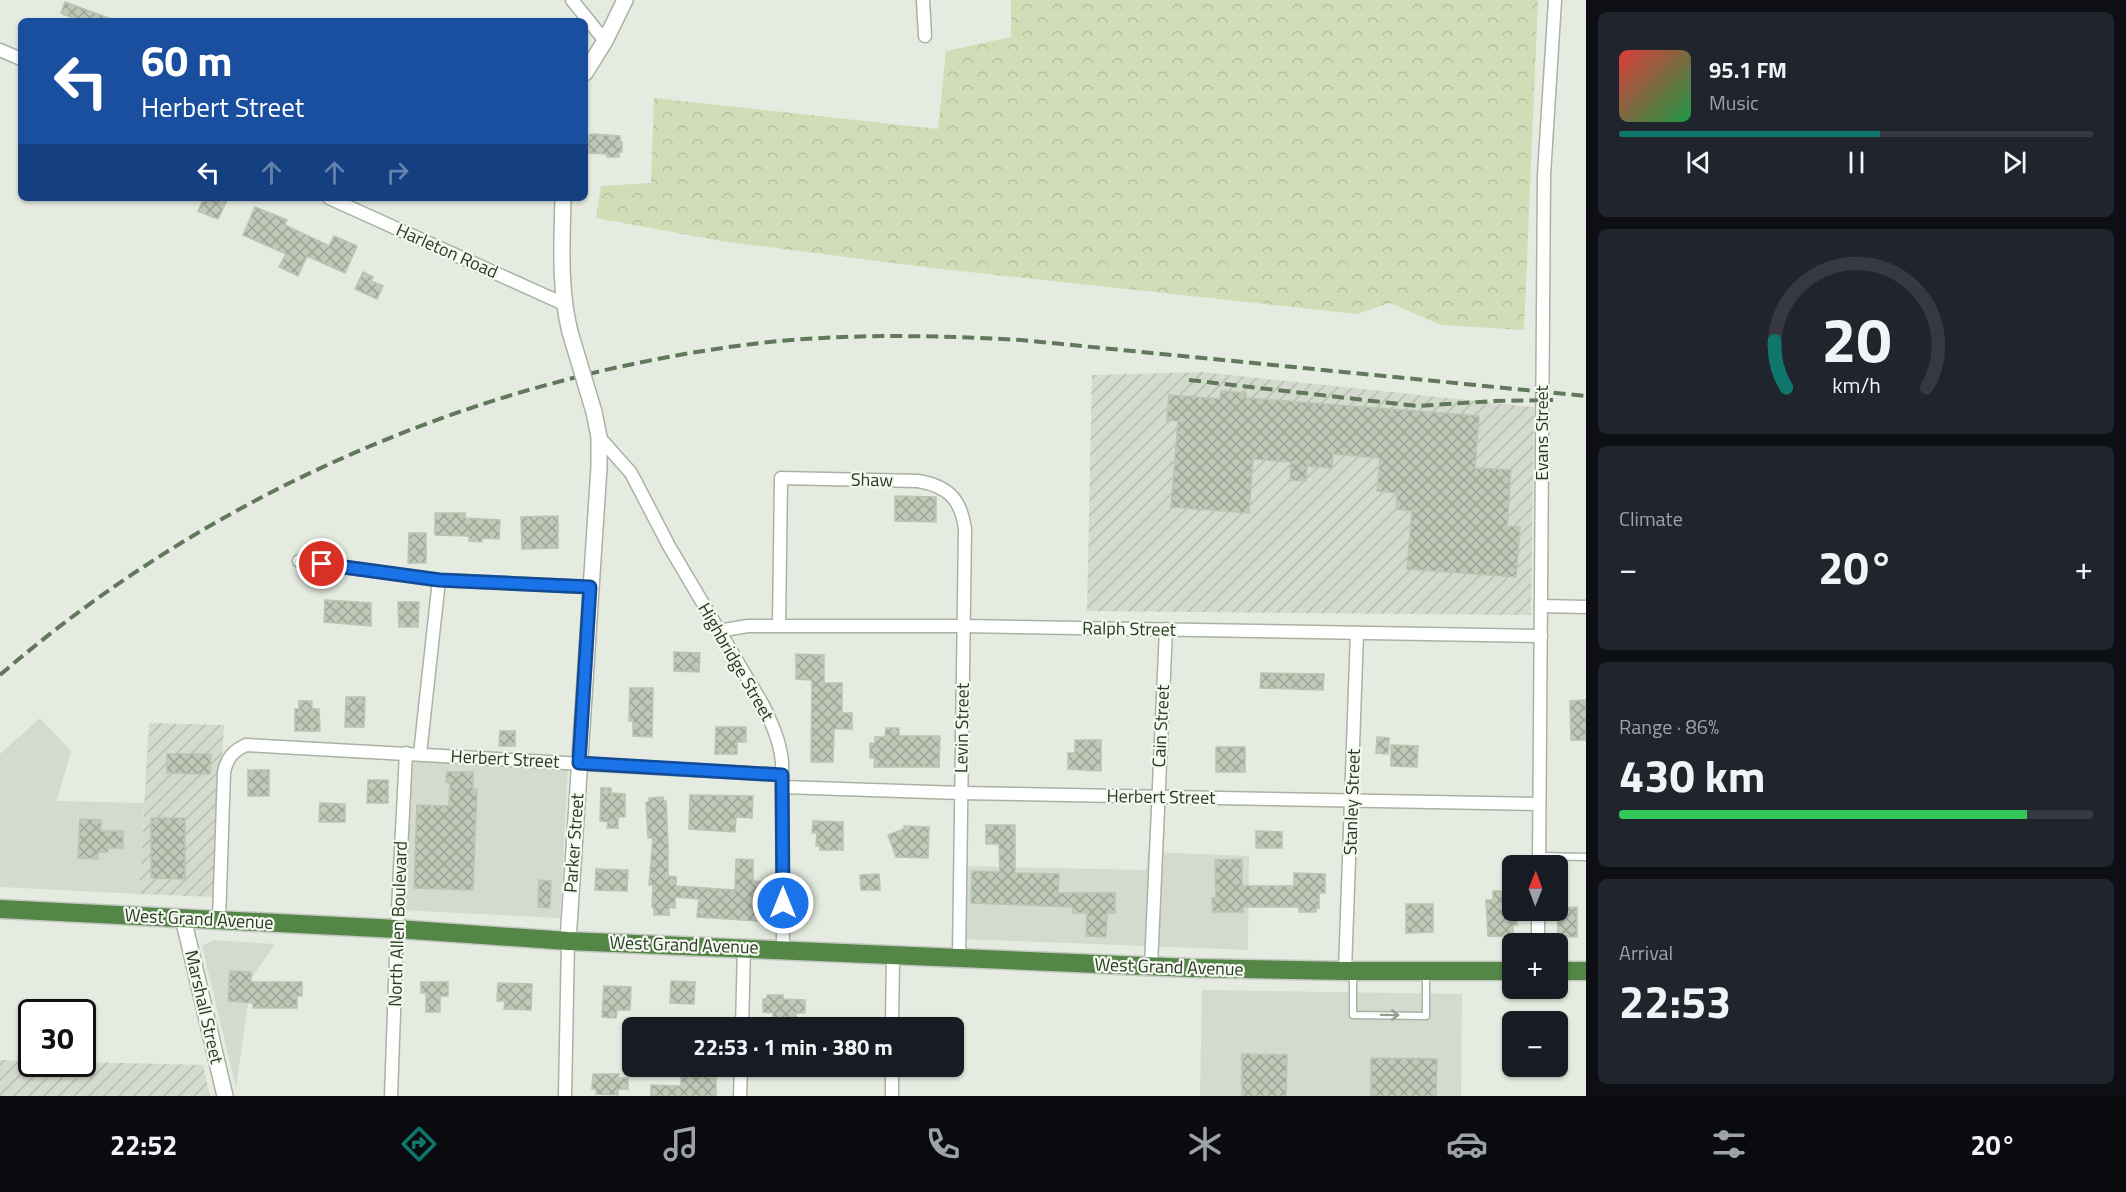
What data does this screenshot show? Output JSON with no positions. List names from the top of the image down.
{
  "streets": {
    "highway": ["West Grand Avenue"],
    "street": [
      "Harleton Road",
      "Evans Street",
      "Shaw",
      "Ralph Street",
      "Highbridge Street",
      "Cain Street",
      "Levin Street",
      "Herbert Street",
      "Stanley Street",
      "Parker Street",
      "North Allen Boulevard",
      "Marshall Street"
    ]
  },
  "crossings": [
    ["Harleton Road", "Parker Street"],
    ["Evans Street", "Ralph Street"],
    ["Evans Street", "Herbert Street"],
    ["Shaw", "Ralph Street"],
    ["Shaw", "Levin Street"],
    ["Ralph Street", "Highbridge Street"],
    ["Ralph Street", "Cain Street"],
    ["Ralph Street", "Levin Street"],
    ["Ralph Street", "Stanley Street"],
    ["Highbridge Street", "Herbert Street"],
    ["Highbridge Street", "Parker Street"],
    ["Highbridge Street", "West Grand Avenue"],
    ["Cain Street", "Herbert Street"],
    ["Cain Street", "West Grand Avenue"],
    ["Levin Street", "Herbert Street"],
    ["Levin Street", "West Grand Avenue"],
    ["Herbert Street", "Stanley Street"],
    ["Herbert Street", "Parker Street"],
    ["Herbert Street", "West Grand Avenue"],
    ["Herbert Street", "North Allen Boulevard"],
    ["Stanley Street", "West Grand Avenue"],
    ["Parker Street", "West Grand Avenue"],
    ["West Grand Avenue", "North Allen Boulevard"],
    ["West Grand Avenue", "Marshall Street"]
  ],
  "north": "top",
  "page": {
    "turn": ["60 m", "Herbert Street"],
    "song": ["95.1 FM", "Music"],
    "tile": [
      "Climate",
      ["Range · 86%", "430 km"],
      ["Arrival", "22:53"]
    ],
    "heat": ["−", "20°", "+"],
    "map_buttons": ["+", "−"],
    "limit": "30",
    "trip": "22:53 · 1 min · 380 m",
    "tabs": ["22:52", "20°"],
    "gauge": ["20", "km/h"]
  }
}
